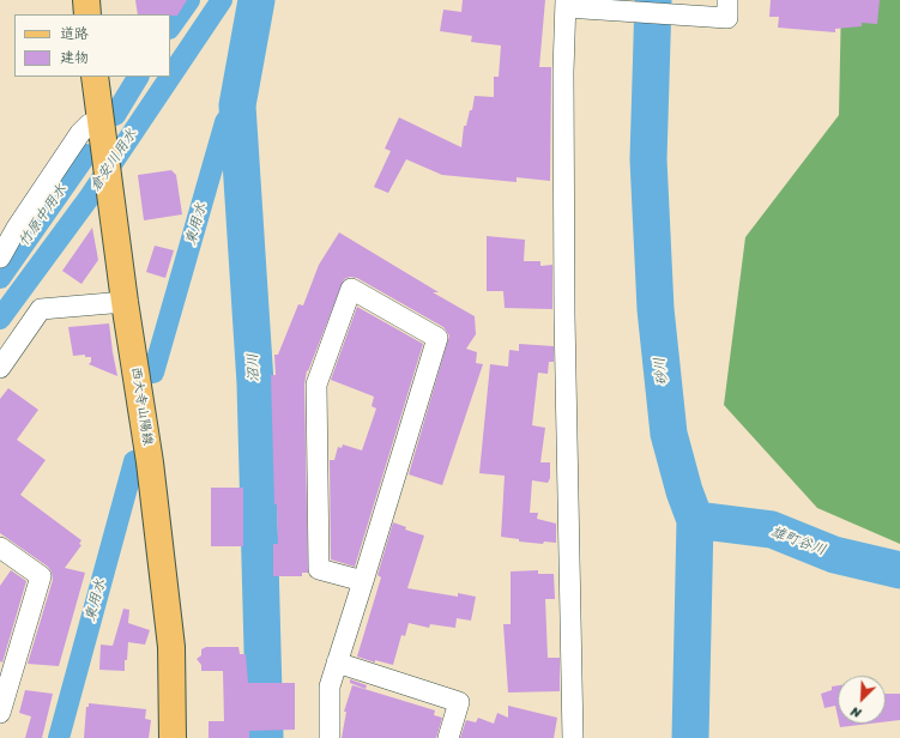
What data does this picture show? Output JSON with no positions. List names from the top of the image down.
{
  "streets": {
    "main road": ["西大寺山陽線"]
  },
  "water": [
    "倉安川用水",
    "竹原中用水",
    "東用水",
    "沼川",
    "砂川",
    "雄町谷川"
  ],
  "legend": ["道路", "建物"],
  "north": "bottom left"
}
